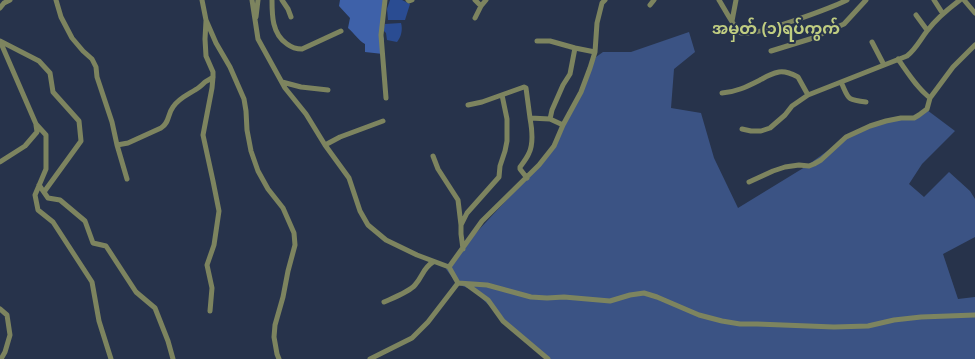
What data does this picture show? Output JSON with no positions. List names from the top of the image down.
{
  "districts": ["အမှတ် (၁)ရပ်ကွက်"]
}
